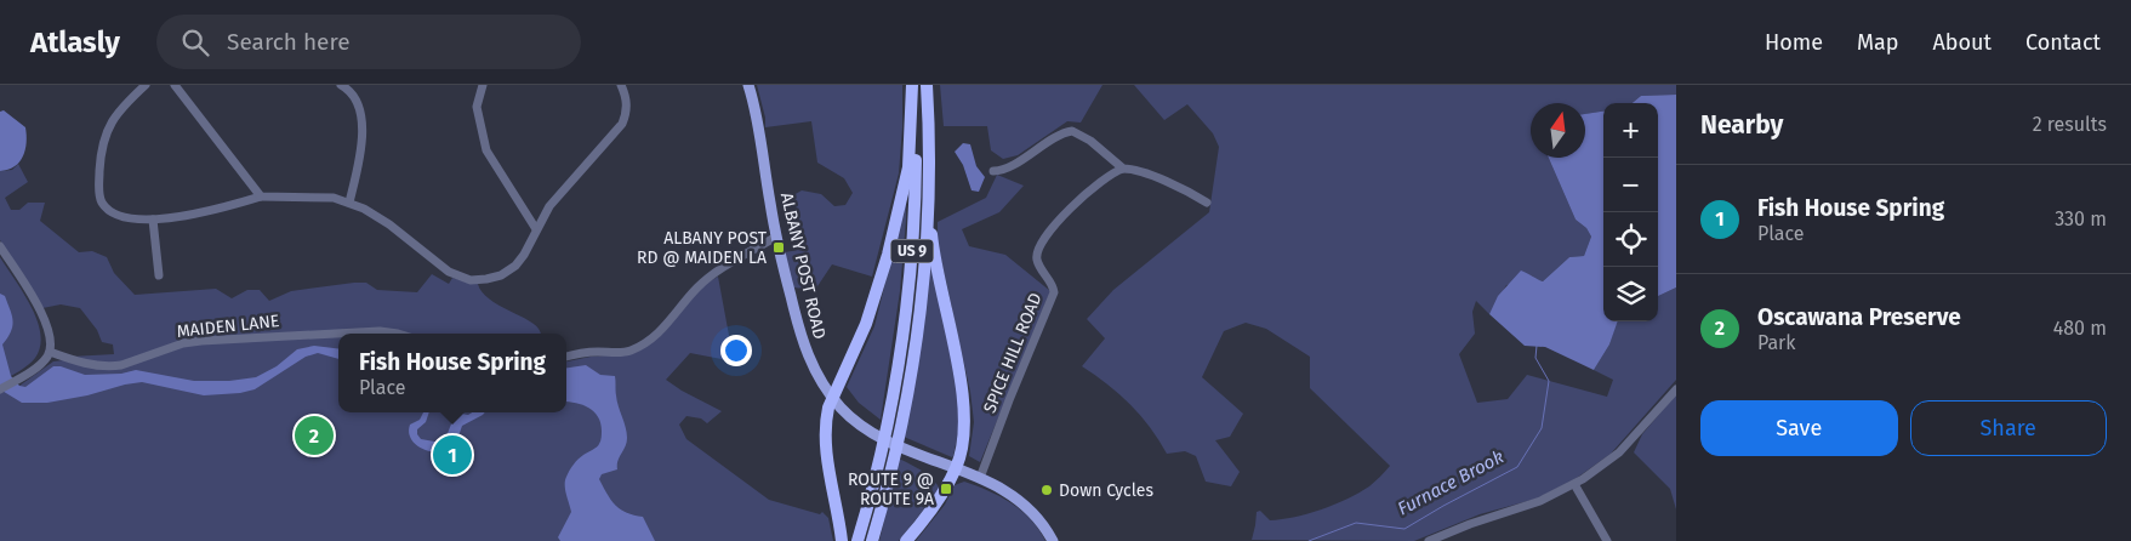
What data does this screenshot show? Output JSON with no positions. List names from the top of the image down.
{
  "streets": {
    "highway": ["US 9"],
    "main road": ["ALBANY POST ROAD"],
    "street": ["MAIDEN LANE", "SPICE HILL ROAD"]
  },
  "crossings": [
    ["ALBANY POST ROAD", "SPICE HILL ROAD"]
  ],
  "water": ["Furnace Brook"],
  "places": {
    "transit": ["ALBANY POST RD @ MAIDEN LA", "ROUTE 9 @ ROUTE 9A"],
    "other": ["Down Cycles"]
  },
  "north": "top",
  "page": {
    "header": "Atlasly",
    "search": "Search here",
    "nav": [
      "Home",
      "Map",
      "About",
      "Contact"
    ],
    "heading": ["Nearby", "2 results"],
    "map_buttons": ["+", "−"],
    "list": [
      {
        "mark": "1",
        "name": "Fish House Spring",
        "note": "Place",
        "value": "330 m"
      },
      {
        "mark": "2",
        "name": "Oscawana Preserve",
        "note": "Park",
        "value": "480 m"
      }
    ],
    "popup": ["Fish House Spring", "Place"],
    "buttons": ["Save", "Share"],
    "pins": ["2", "1"]
  }
}
